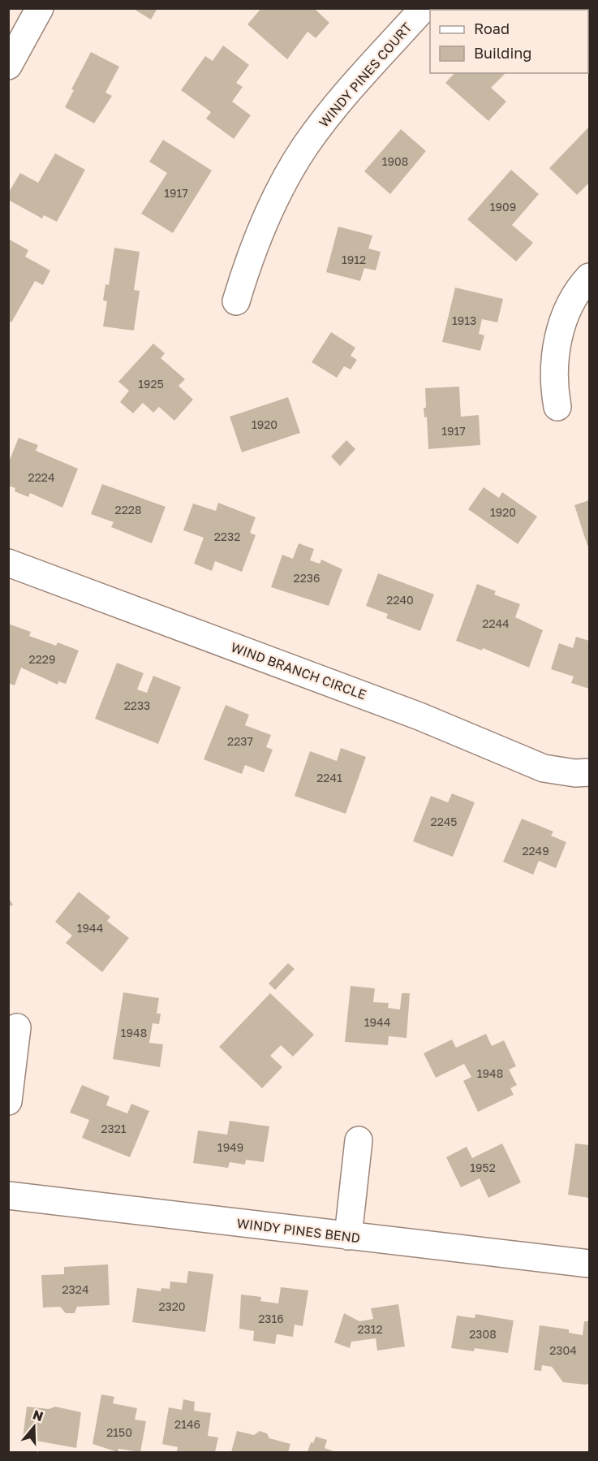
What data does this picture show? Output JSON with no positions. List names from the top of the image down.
{
  "streets": {
    "street": ["WINDY PINES COURT", "WIND BRANCH CIRCLE", "WINDY PINES BEND"]
  },
  "house_numbers": [
    "1908",
    "1917",
    "1909",
    "1912",
    "1913",
    "1925",
    "1920",
    "1917",
    "2224",
    "2228",
    "1920",
    "2232",
    "2236",
    "2240",
    "2244",
    "2229",
    "2233",
    "2237",
    "2241",
    "2245",
    "2249",
    "1944",
    "1944",
    "1948",
    "1948",
    "2321",
    "1949",
    "1952",
    "2324",
    "2320",
    "2316",
    "2312",
    "2308",
    "2304",
    "2146",
    "2150"
  ],
  "legend": ["Road", "Building"],
  "north": "top"
}
